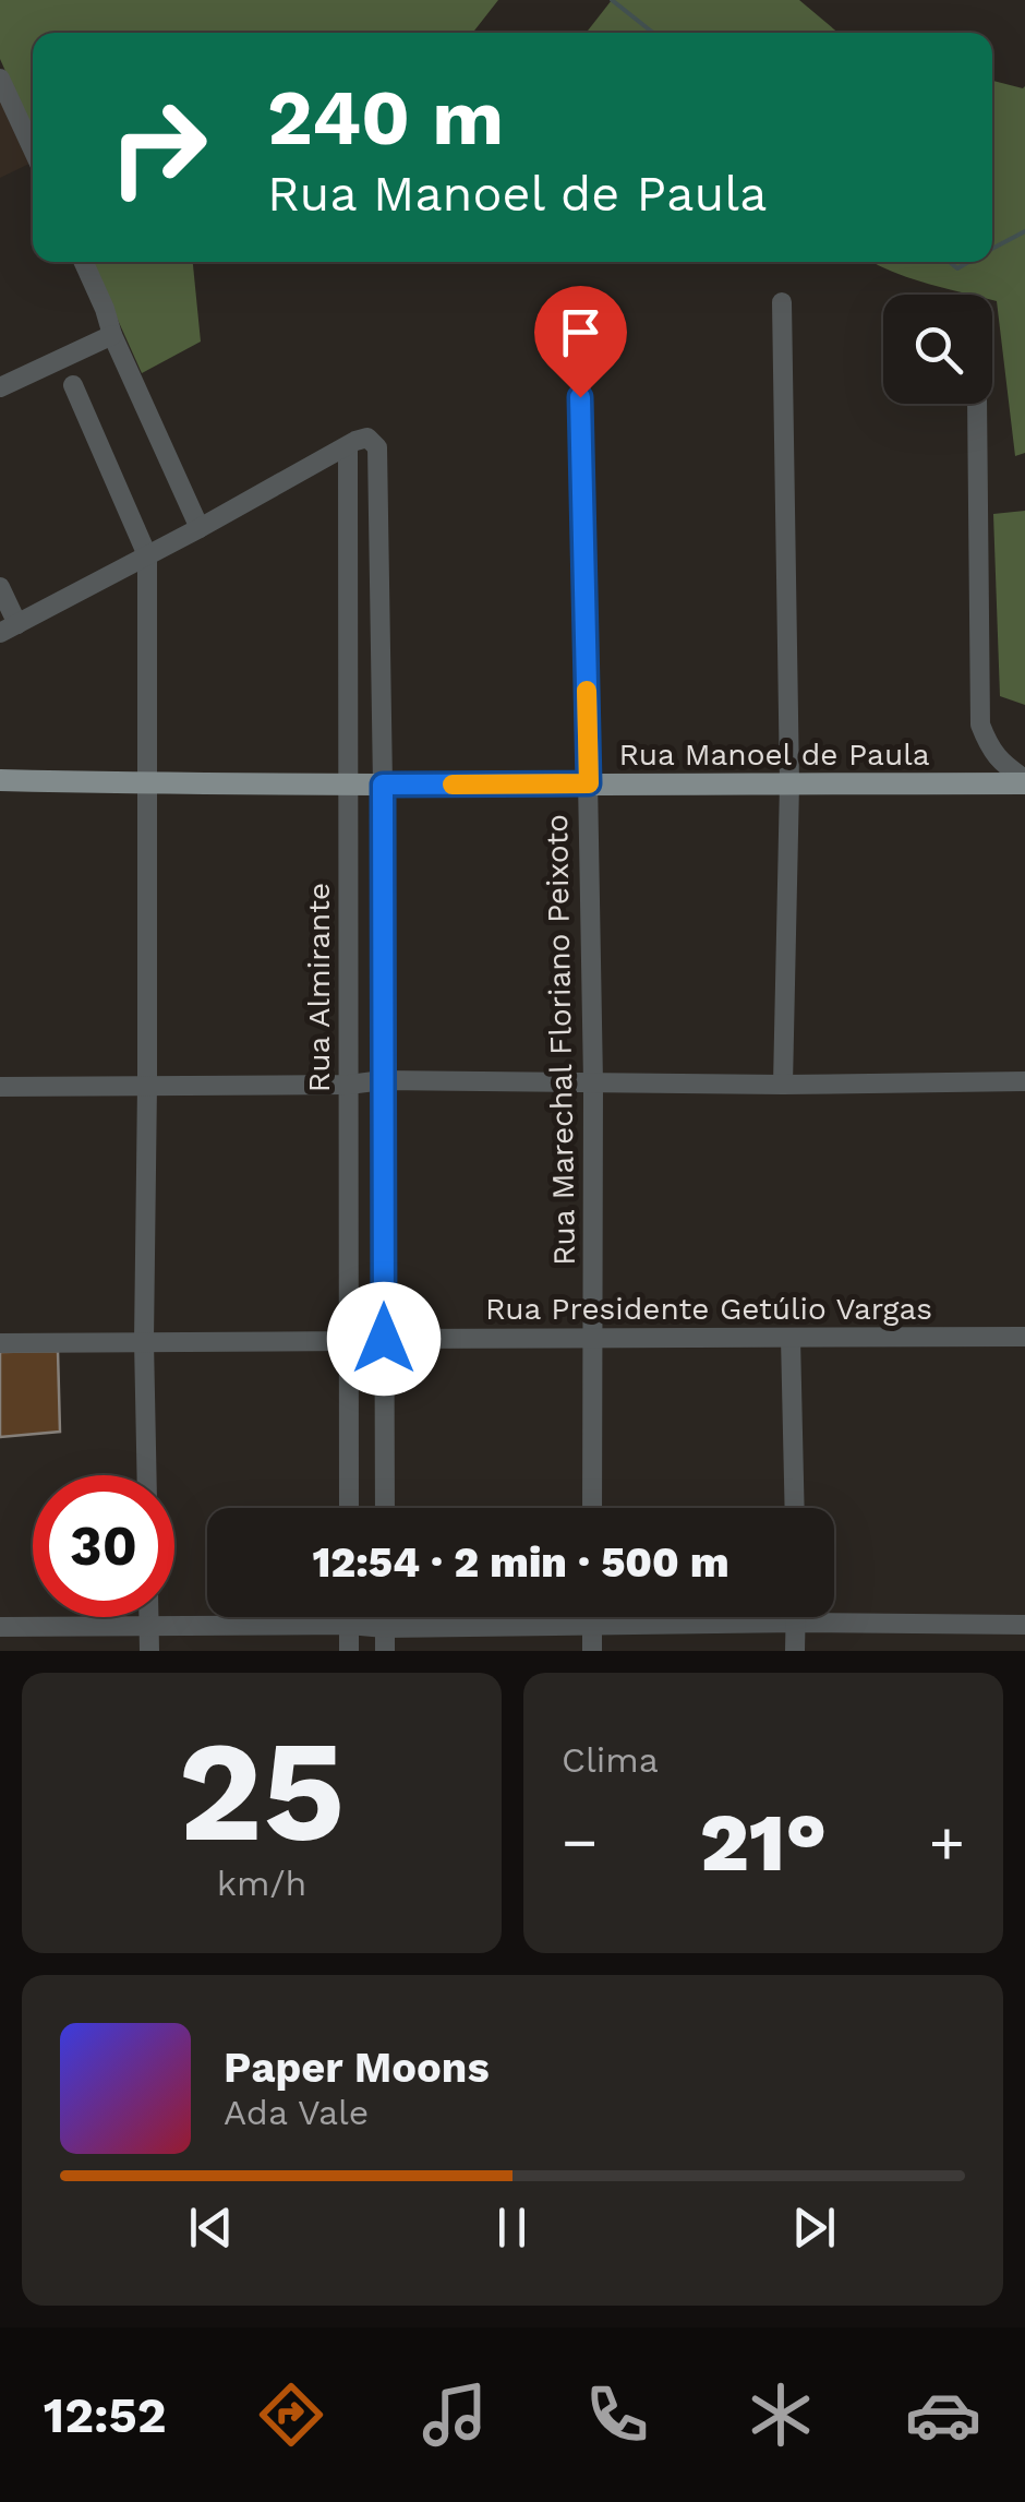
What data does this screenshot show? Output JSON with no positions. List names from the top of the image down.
{
  "streets": {
    "main road": ["Rua Manoel de Paula"],
    "street": ["Rua Almirante", "Rua Marechal Floriano Peixoto", "Rua Presidente Getúlio Vargas"]
  },
  "crossings": [
    ["Rua Manoel de Paula", "Rua Almirante"],
    ["Rua Manoel de Paula", "Rua Marechal Floriano Peixoto"],
    ["Rua Almirante", "Rua Presidente Getúlio Vargas"],
    ["Rua Marechal Floriano Peixoto", "Rua Presidente Getúlio Vargas"]
  ],
  "page": {
    "turn": ["240 m", "Rua Manoel de Paula"],
    "limit": "30",
    "trip": "12:54 · 2 min · 500 m",
    "tile": [
      ["25", "km/h"],
      "Clima"
    ],
    "heat": ["−", "21°", "+"],
    "song": ["Paper Moons", "Ada Vale"],
    "tabs": "12:52"
  }
}
